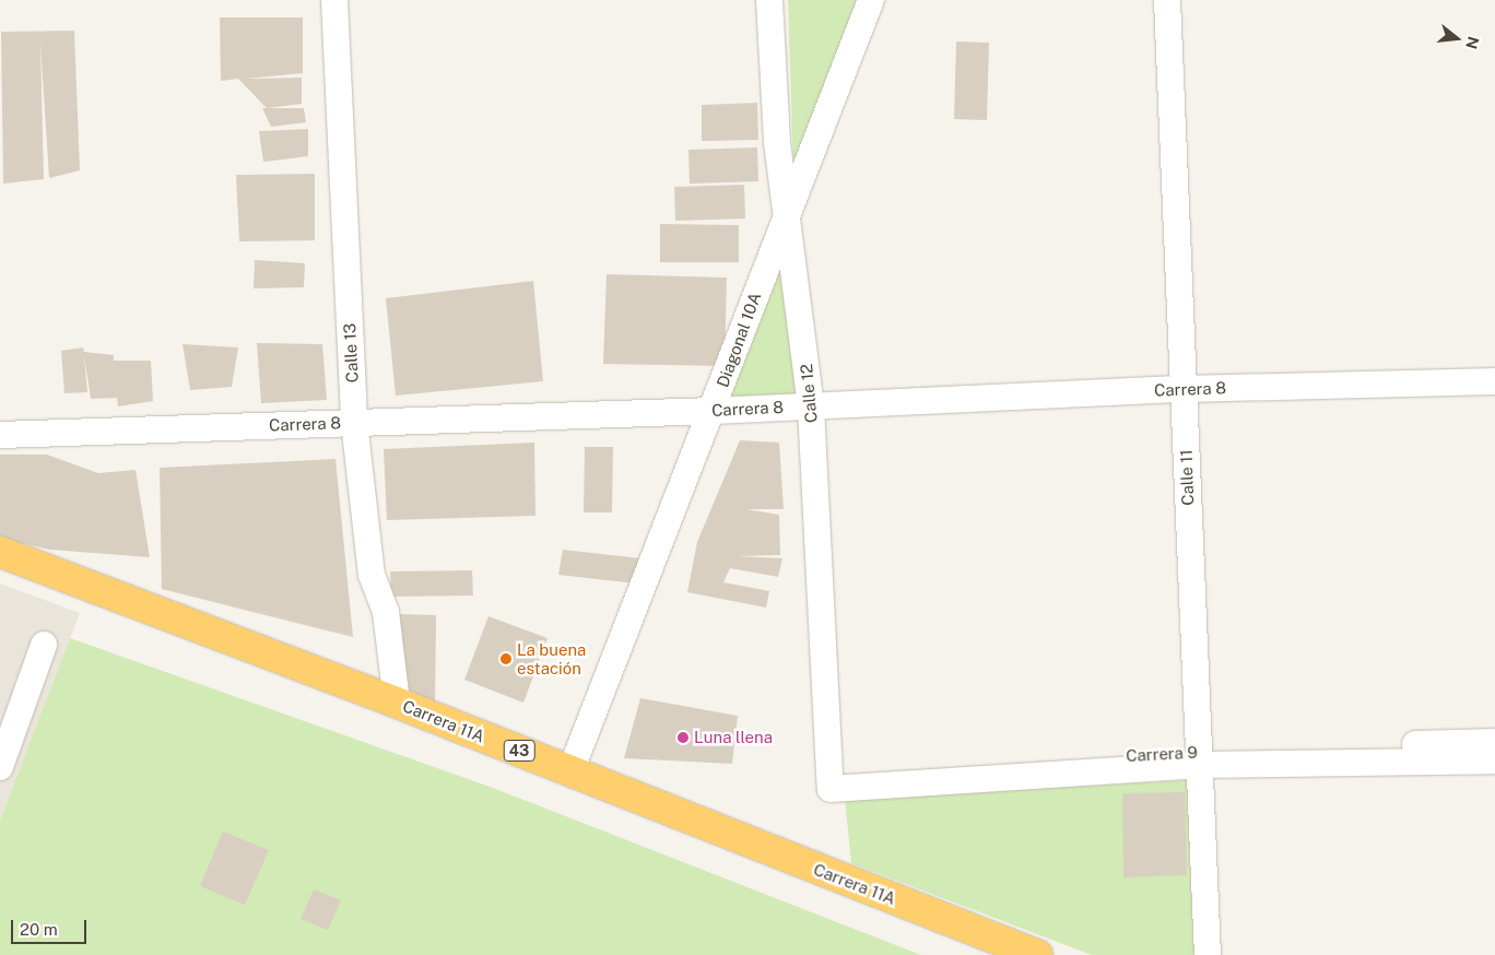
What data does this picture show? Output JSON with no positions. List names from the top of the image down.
{
  "streets": {
    "highway": ["Carrera 11A", "43"],
    "street": [
      "Diagonal 10A",
      "Calle 13",
      "Carrera 8",
      "Calle 12",
      "Calle 11",
      "Carrera 9"
    ]
  },
  "crossings": [
    ["Diagonal 10A", "Carrera 8"],
    ["Diagonal 10A", "Calle 12"],
    ["Diagonal 10A", "Carrera 11A"],
    ["Calle 13", "Carrera 8"],
    ["Calle 13", "Carrera 11A"],
    ["Carrera 8", "Calle 12"],
    ["Carrera 8", "Calle 11"],
    ["Calle 12", "Carrera 9"],
    ["Calle 11", "Carrera 9"]
  ],
  "places": ["La buena estación", "Luna llena"],
  "scale_bar": "20 m",
  "north": "right"
}
